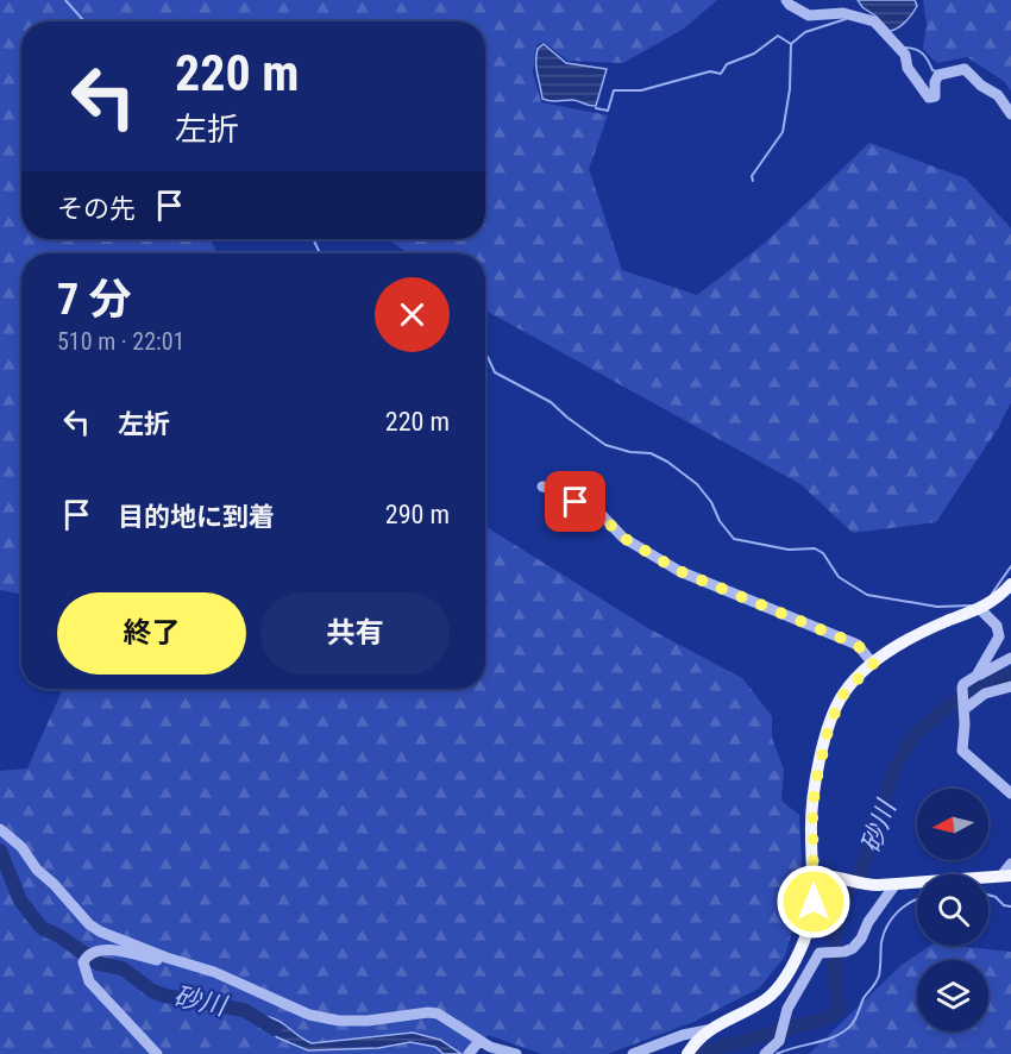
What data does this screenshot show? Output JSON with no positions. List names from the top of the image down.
{
  "water": ["砂川"],
  "north": "left",
  "page": {
    "turn": ["220 m", "左折"],
    "then": "その先",
    "heading": ["7 分", "510 m · 22:01"],
    "list": [
      {
        "name": "左折",
        "value": "220 m"
      },
      {
        "name": "目的地に到着",
        "value": "290 m"
      }
    ],
    "buttons": ["終了", "共有"]
  }
}
